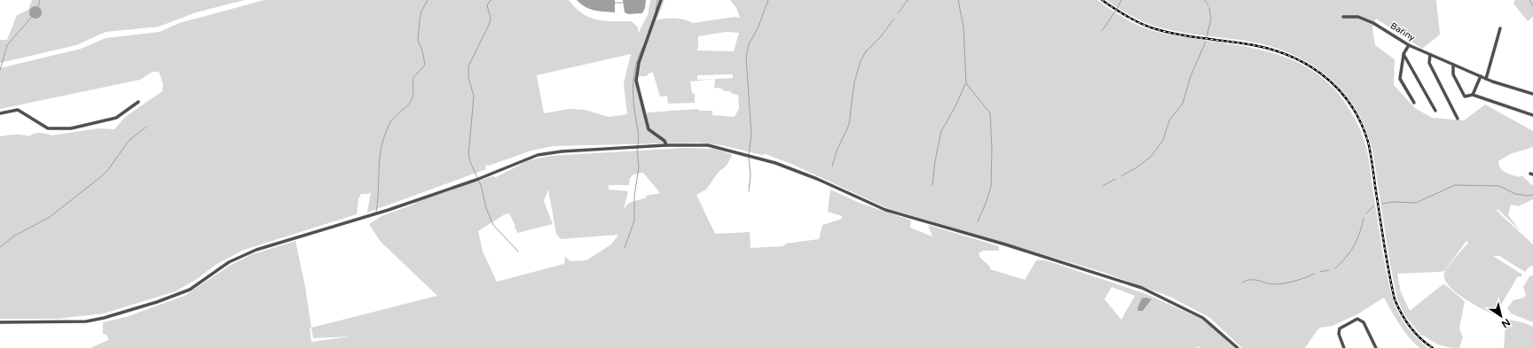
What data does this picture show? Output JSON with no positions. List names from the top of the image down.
{
  "streets": {
    "street": ["Bařiny"]
  },
  "north": "bottom right"
}
